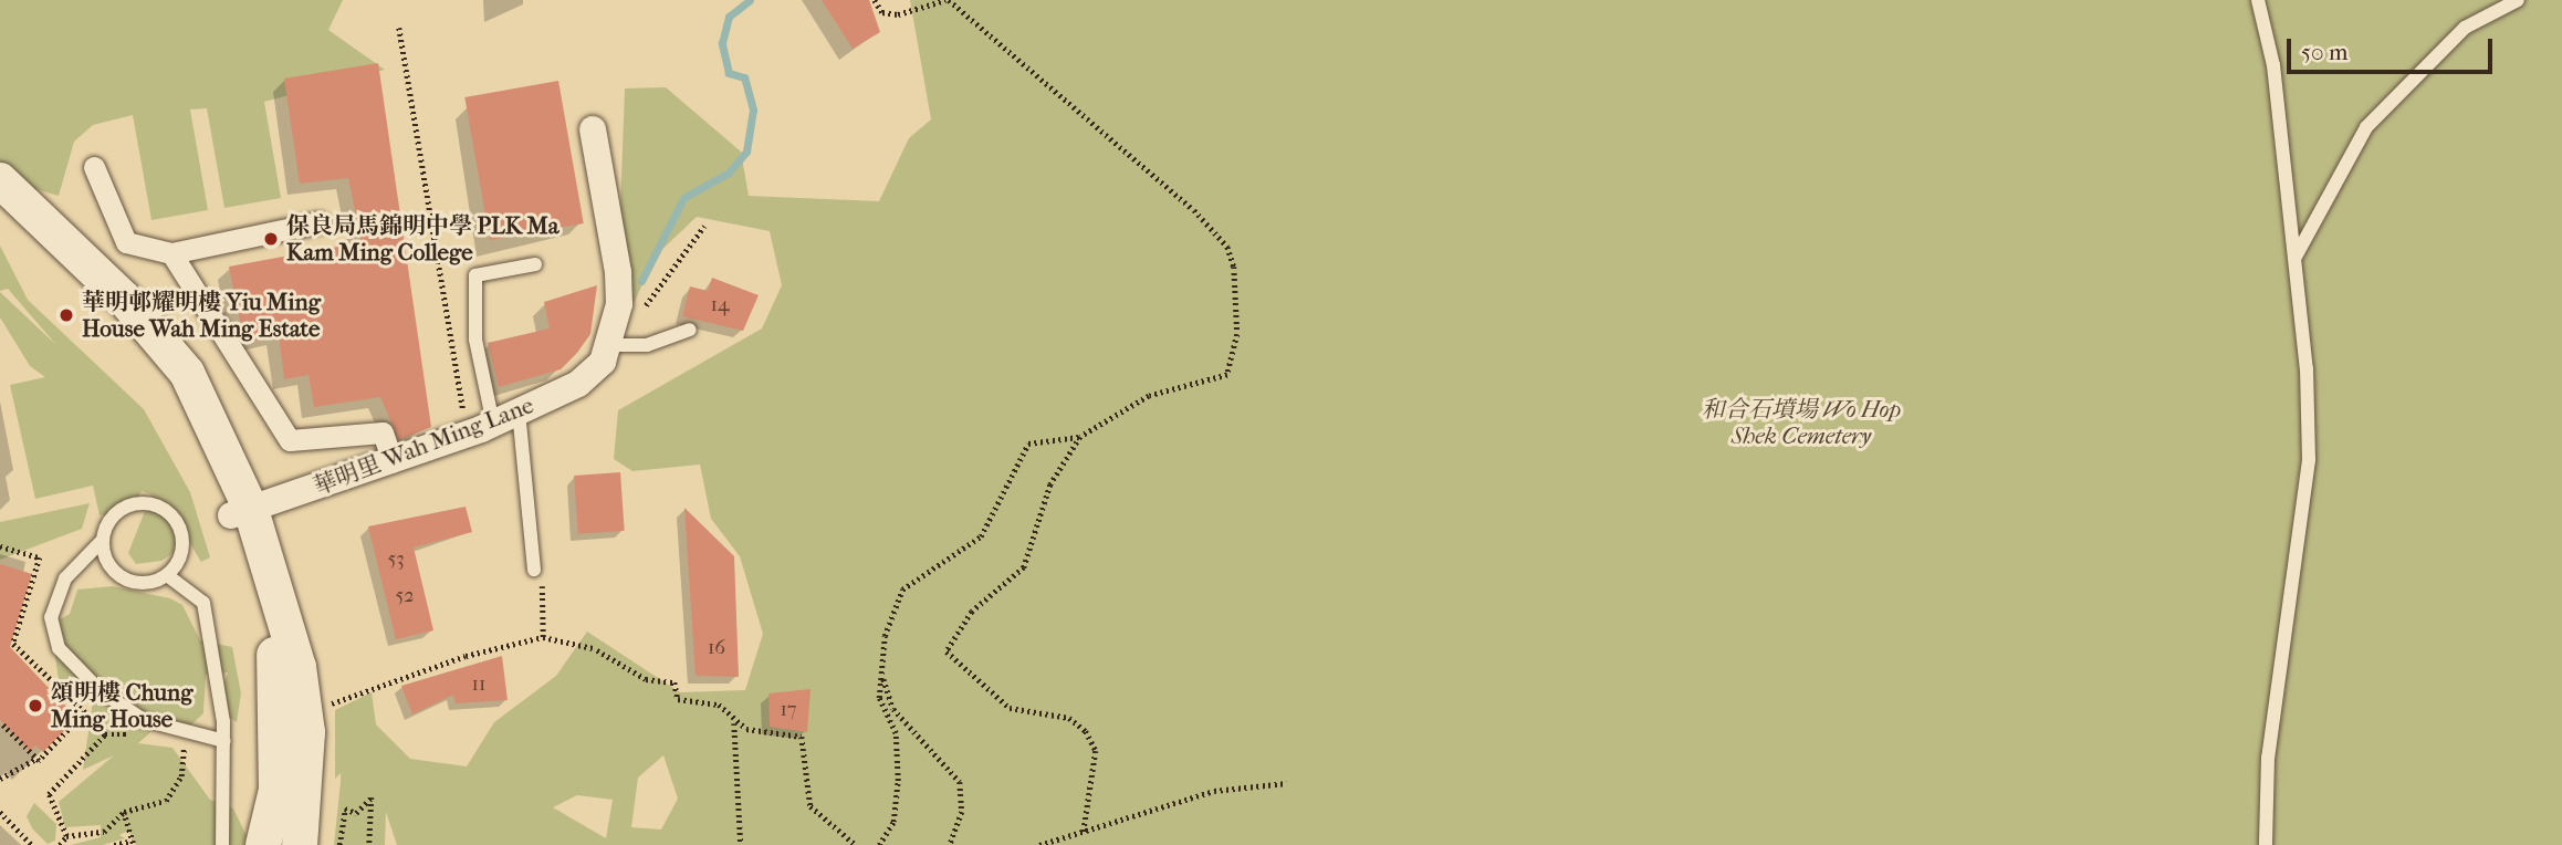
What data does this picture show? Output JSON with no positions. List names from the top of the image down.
{
  "streets": {
    "street": ["華明里 Wah Ming Lane"]
  },
  "parks": ["和合石墳場 Wo Hop Shek Cemetery"],
  "places": ["保良局馬錦明中學 PLK Ma Kam Ming College", "華明邨耀明樓 Yiu Ming House Wah Ming Estate", "頌明樓 Chung Ming House"],
  "house_numbers": [
    "14",
    "53",
    "52",
    "16",
    "11",
    "17"
  ],
  "scale_bar": "50 m"
}
